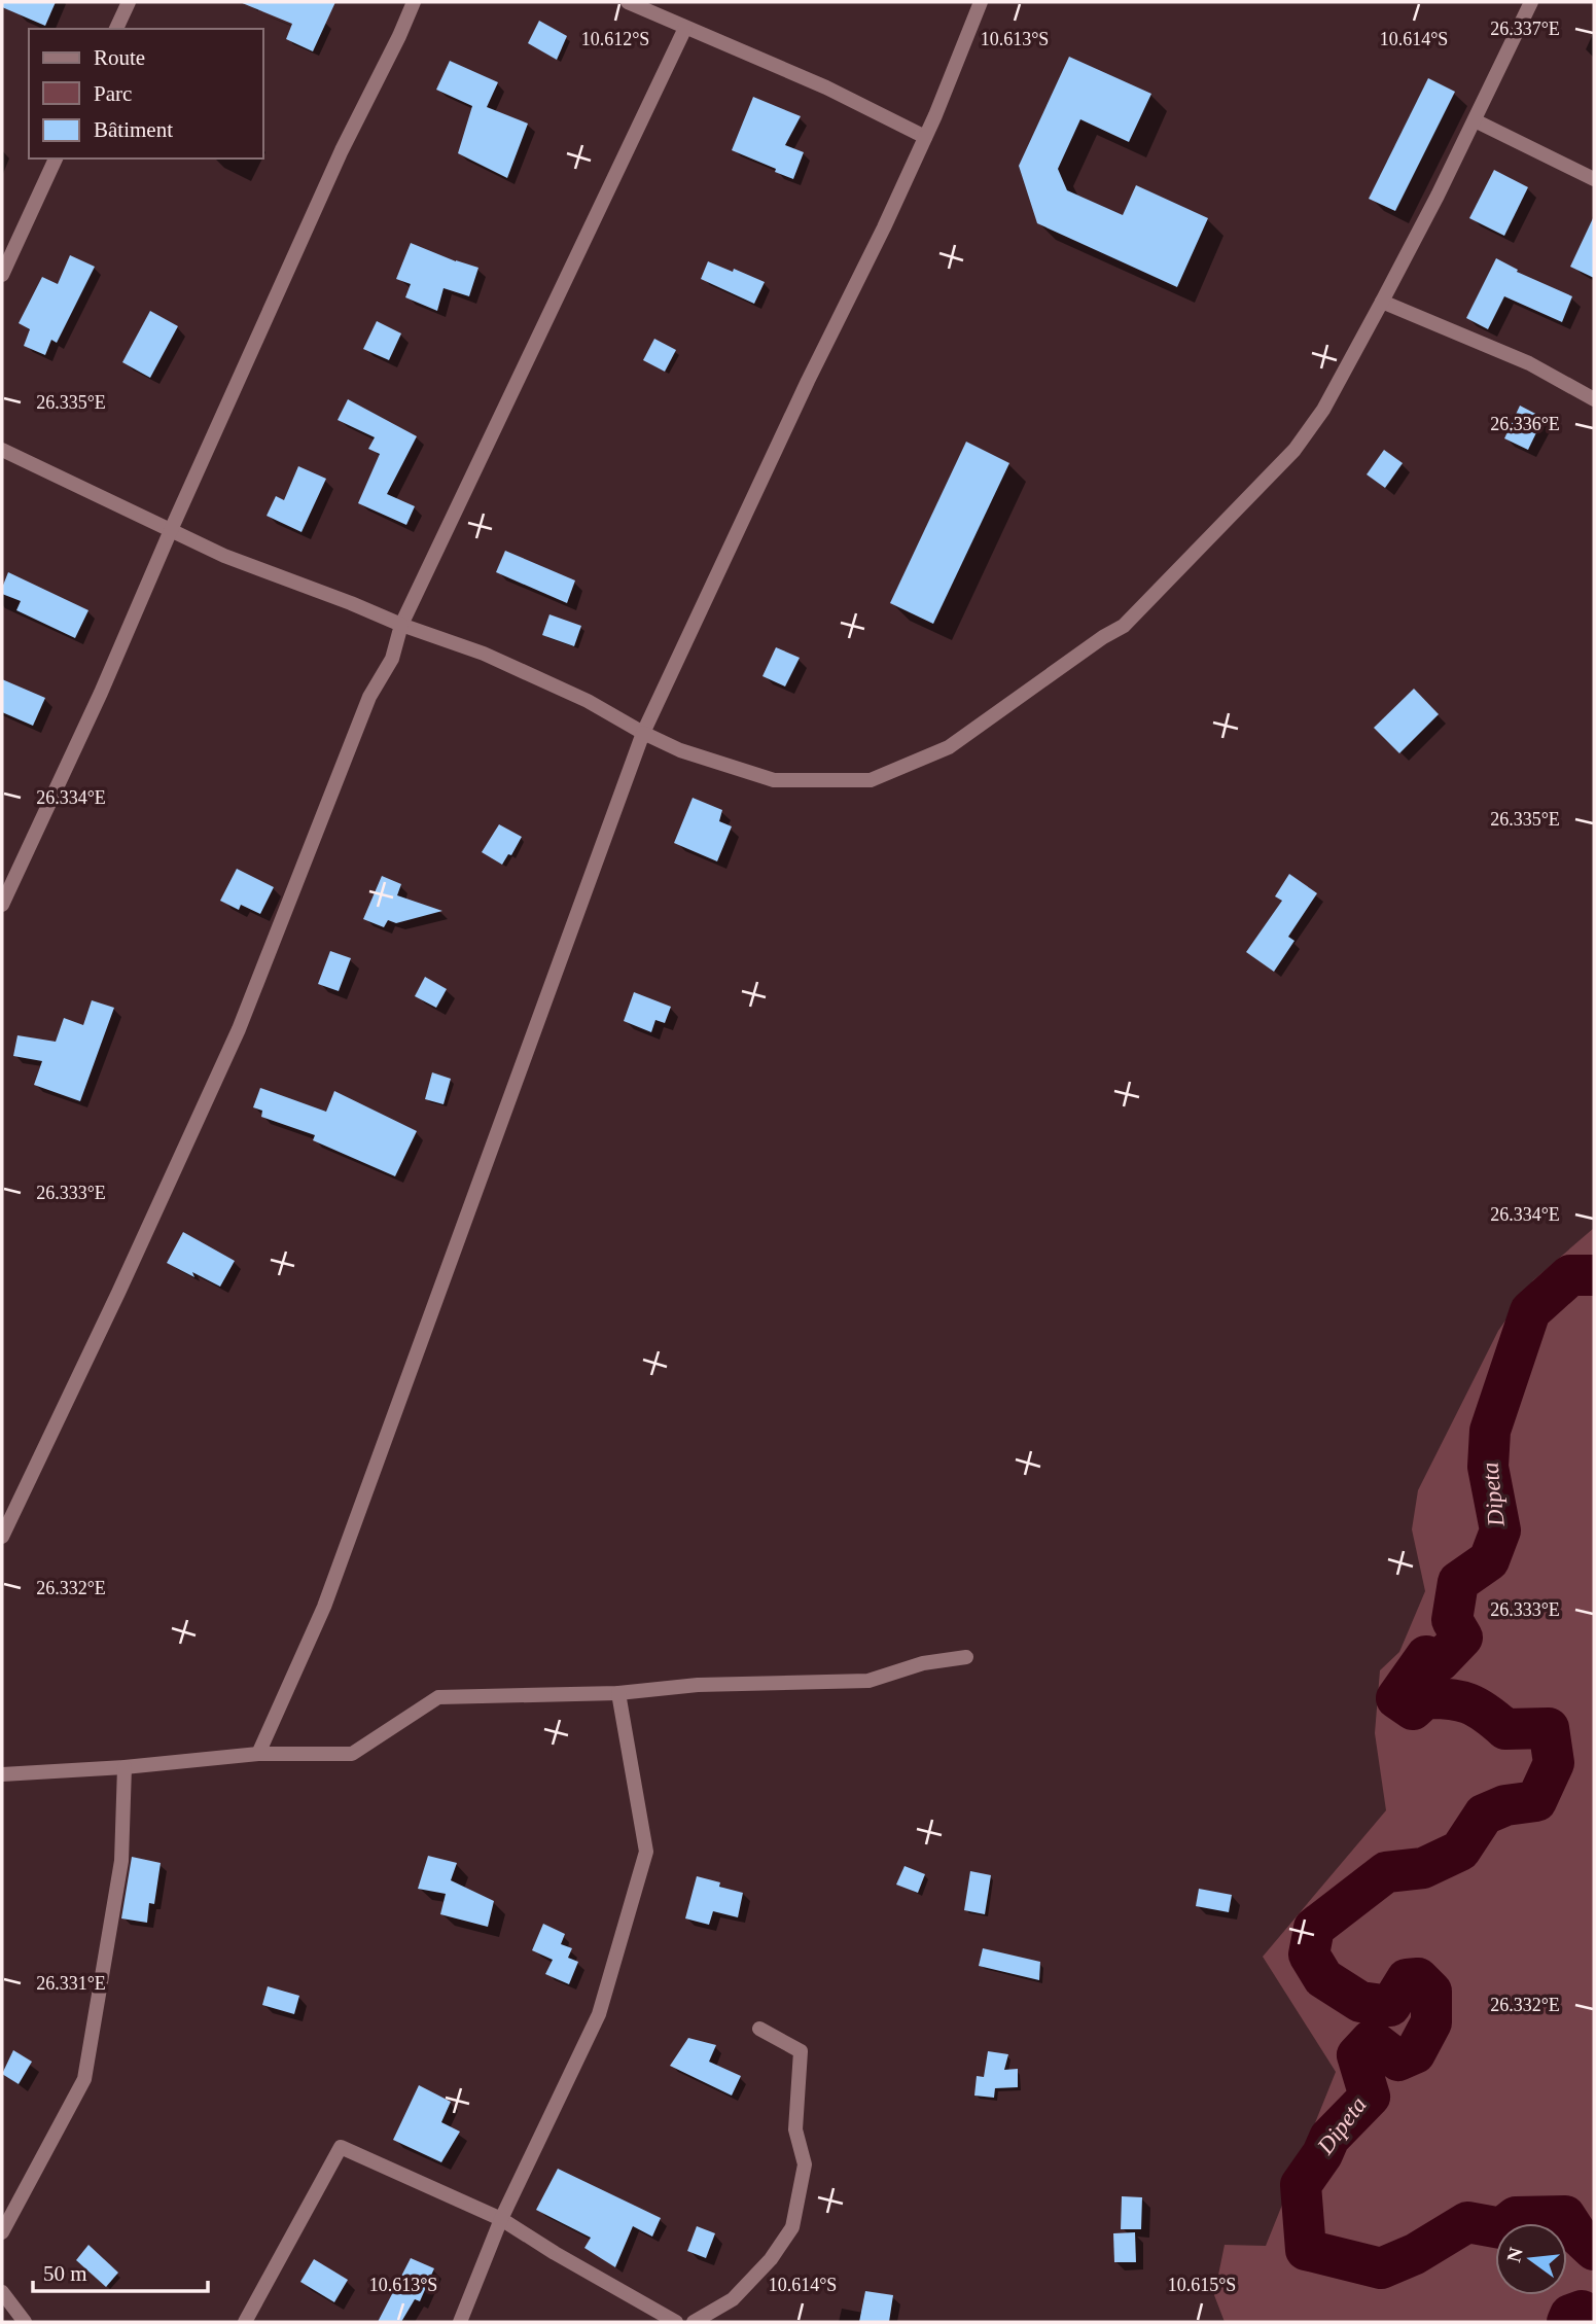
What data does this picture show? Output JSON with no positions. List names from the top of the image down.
{
  "water": ["Dipeta"],
  "legend": ["Route", "Parc", "Bâtiment"],
  "scale_bar": "50 m",
  "north": "left",
  "coordinates": [
    "26.337°E",
    "10.612°S",
    "10.613°S",
    "10.614°S",
    "26.335°E",
    "26.336°E",
    "26.334°E",
    "26.333°E",
    "26.332°E",
    "26.331°E",
    "10.615°S"
  ]
}
